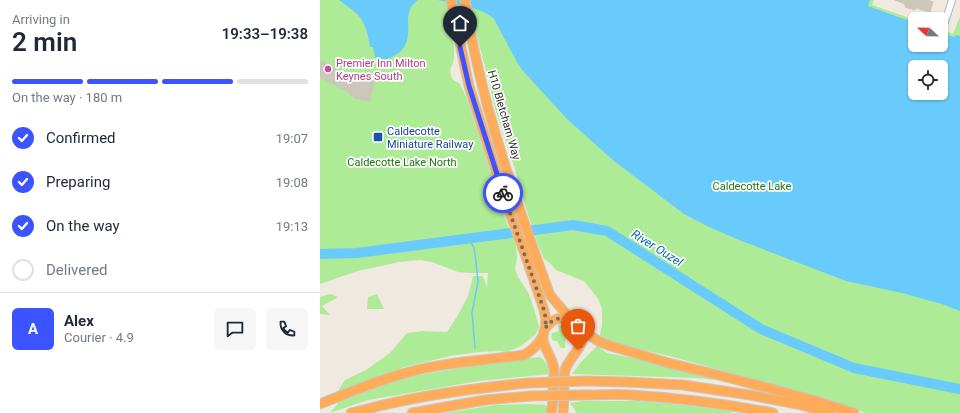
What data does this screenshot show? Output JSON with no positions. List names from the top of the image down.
{
  "streets": {
    "highway": ["H10 Bletcham Way"]
  },
  "water": ["River Ouzel"],
  "parks": ["Caldecotte Lake North", "Caldecotte Lake"],
  "places": {
    "other": ["Premier Inn Milton Keynes South"],
    "transit": ["Caldecotte Miniature Railway"]
  },
  "north": "left",
  "page": {
    "heading": ["2 min", "Arriving in", "19:33–19:38"],
    "panel": ["Alex", "Courier · 4.9"],
    "bar": "On the way · 180 m",
    "list": [
      ["Confirmed", "19:07"],
      ["Preparing", "19:08"],
      ["On the way", "19:13"],
      "Delivered"
    ],
    "round": "A"
  }
}
